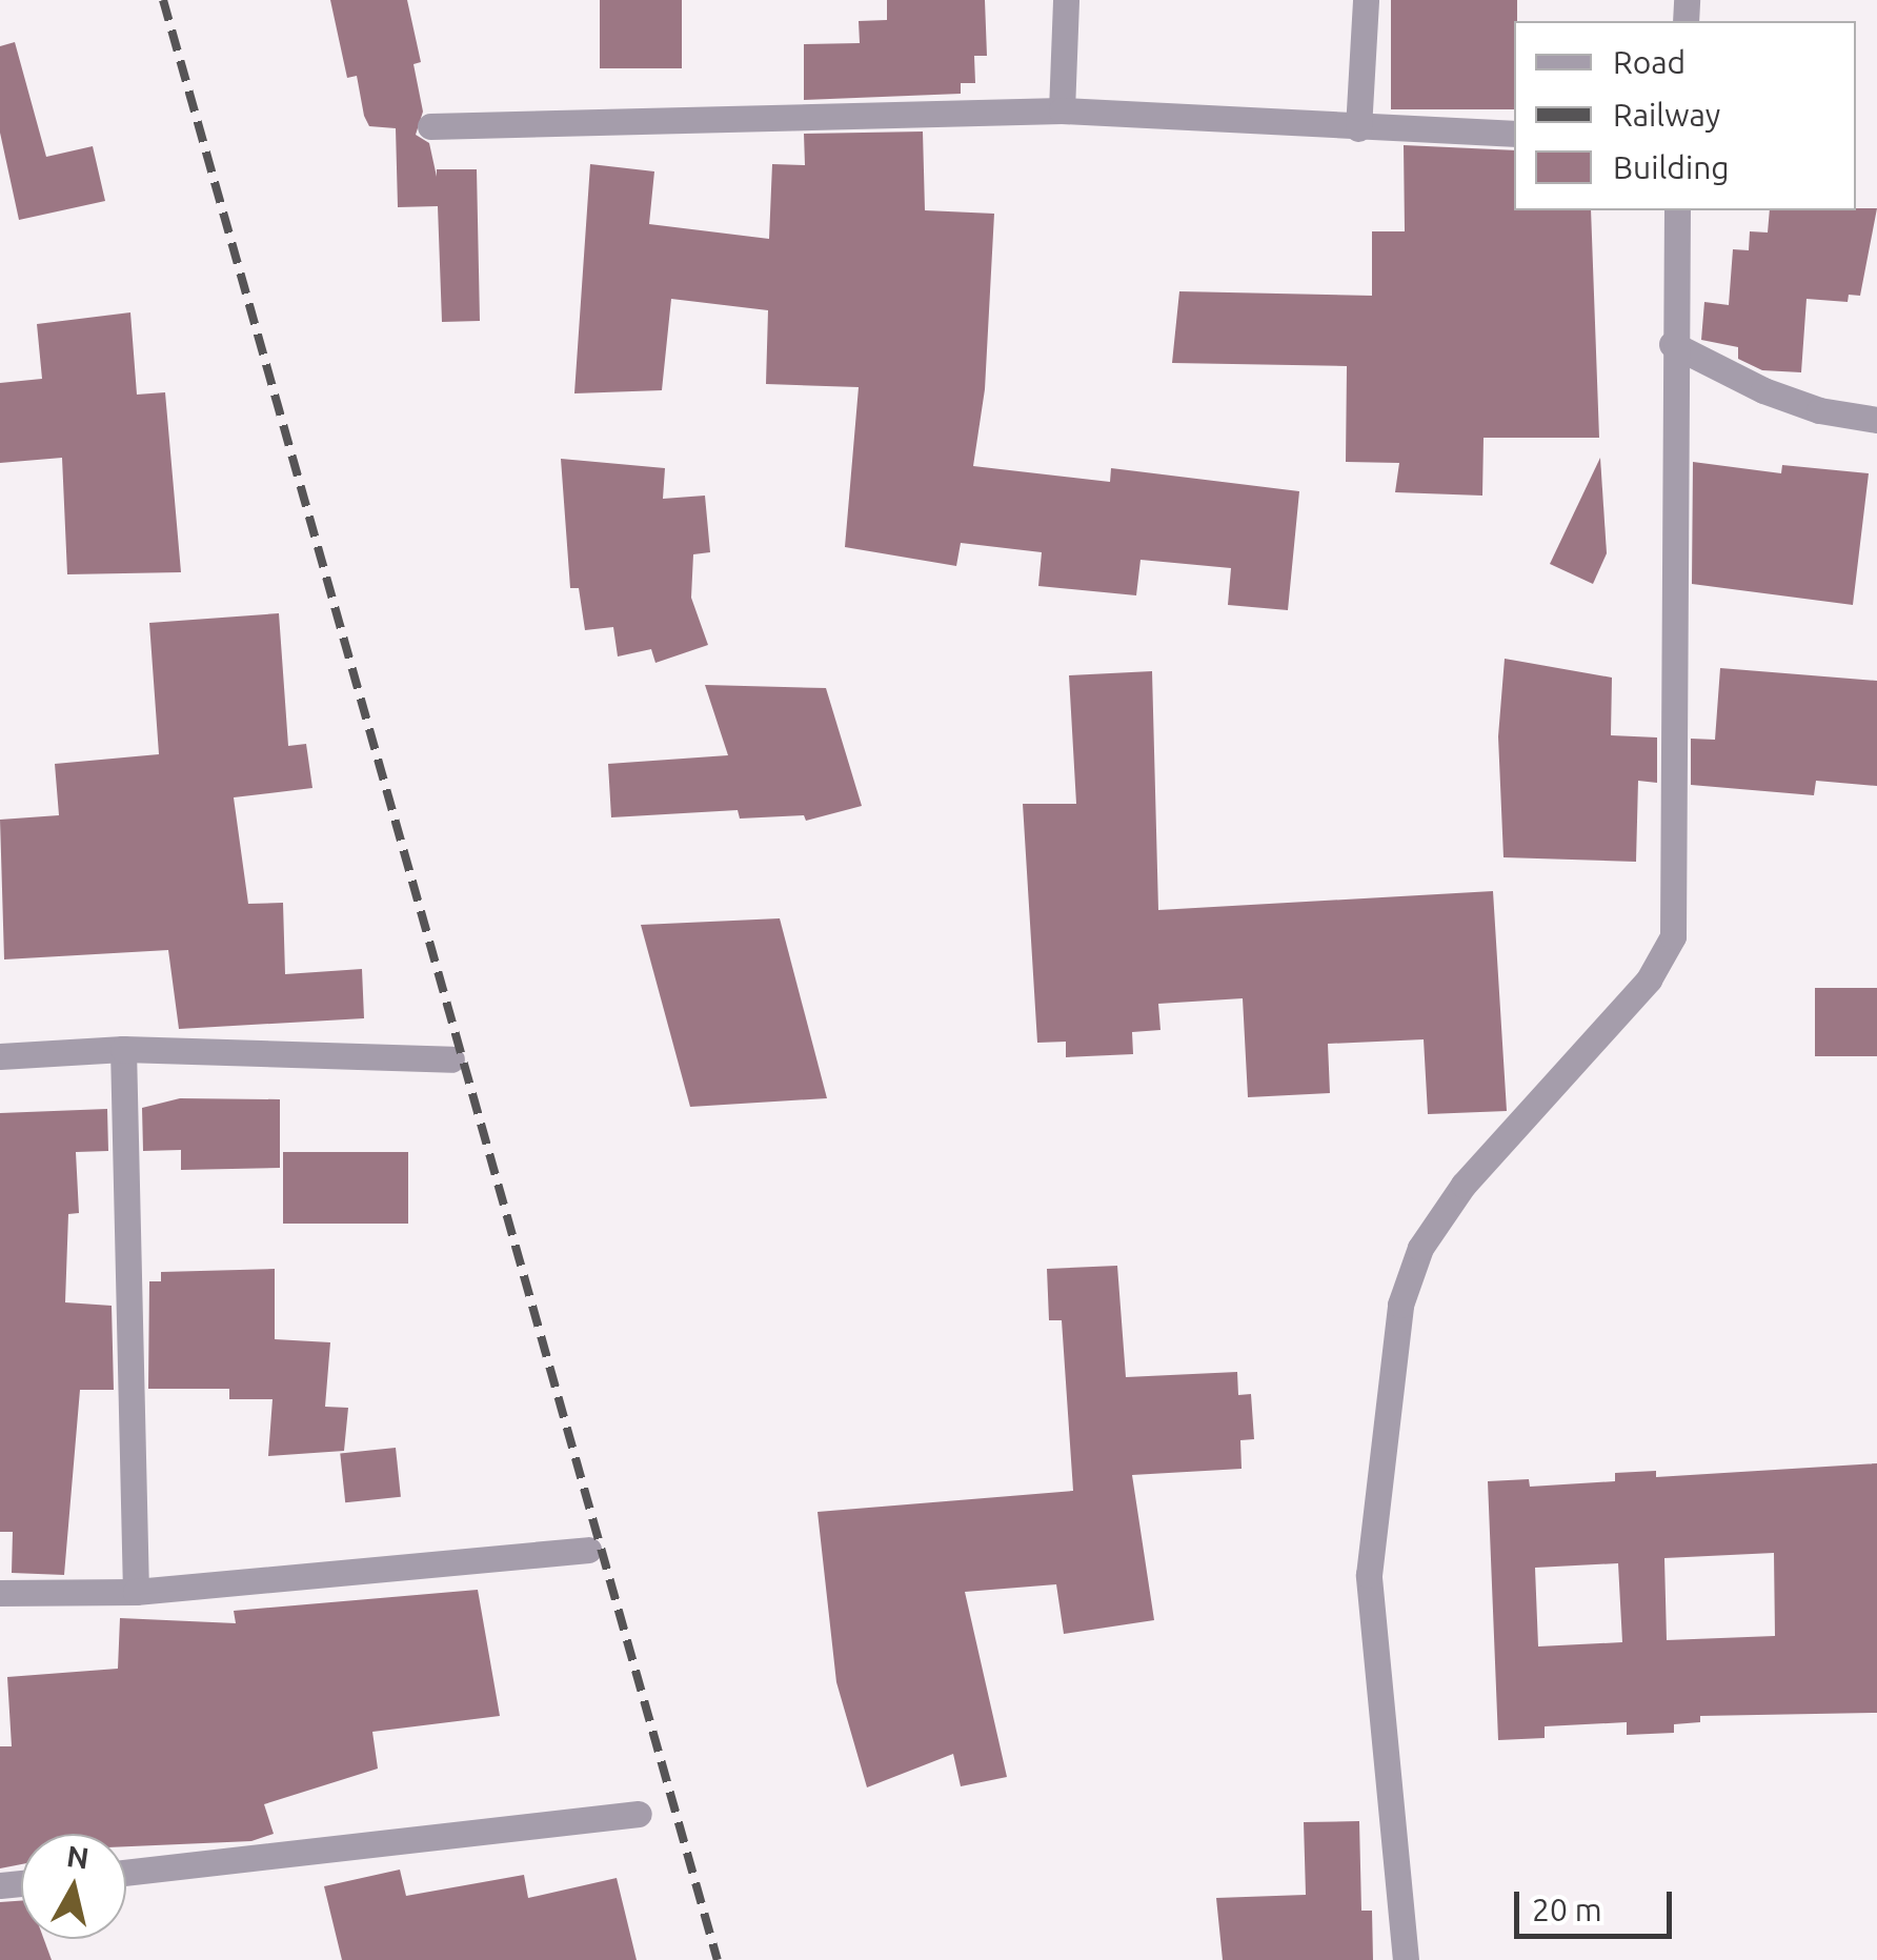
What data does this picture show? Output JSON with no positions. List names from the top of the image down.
{
  "legend": ["Road", "Railway", "Building"],
  "scale_bar": "20 m",
  "north": "top"
}
